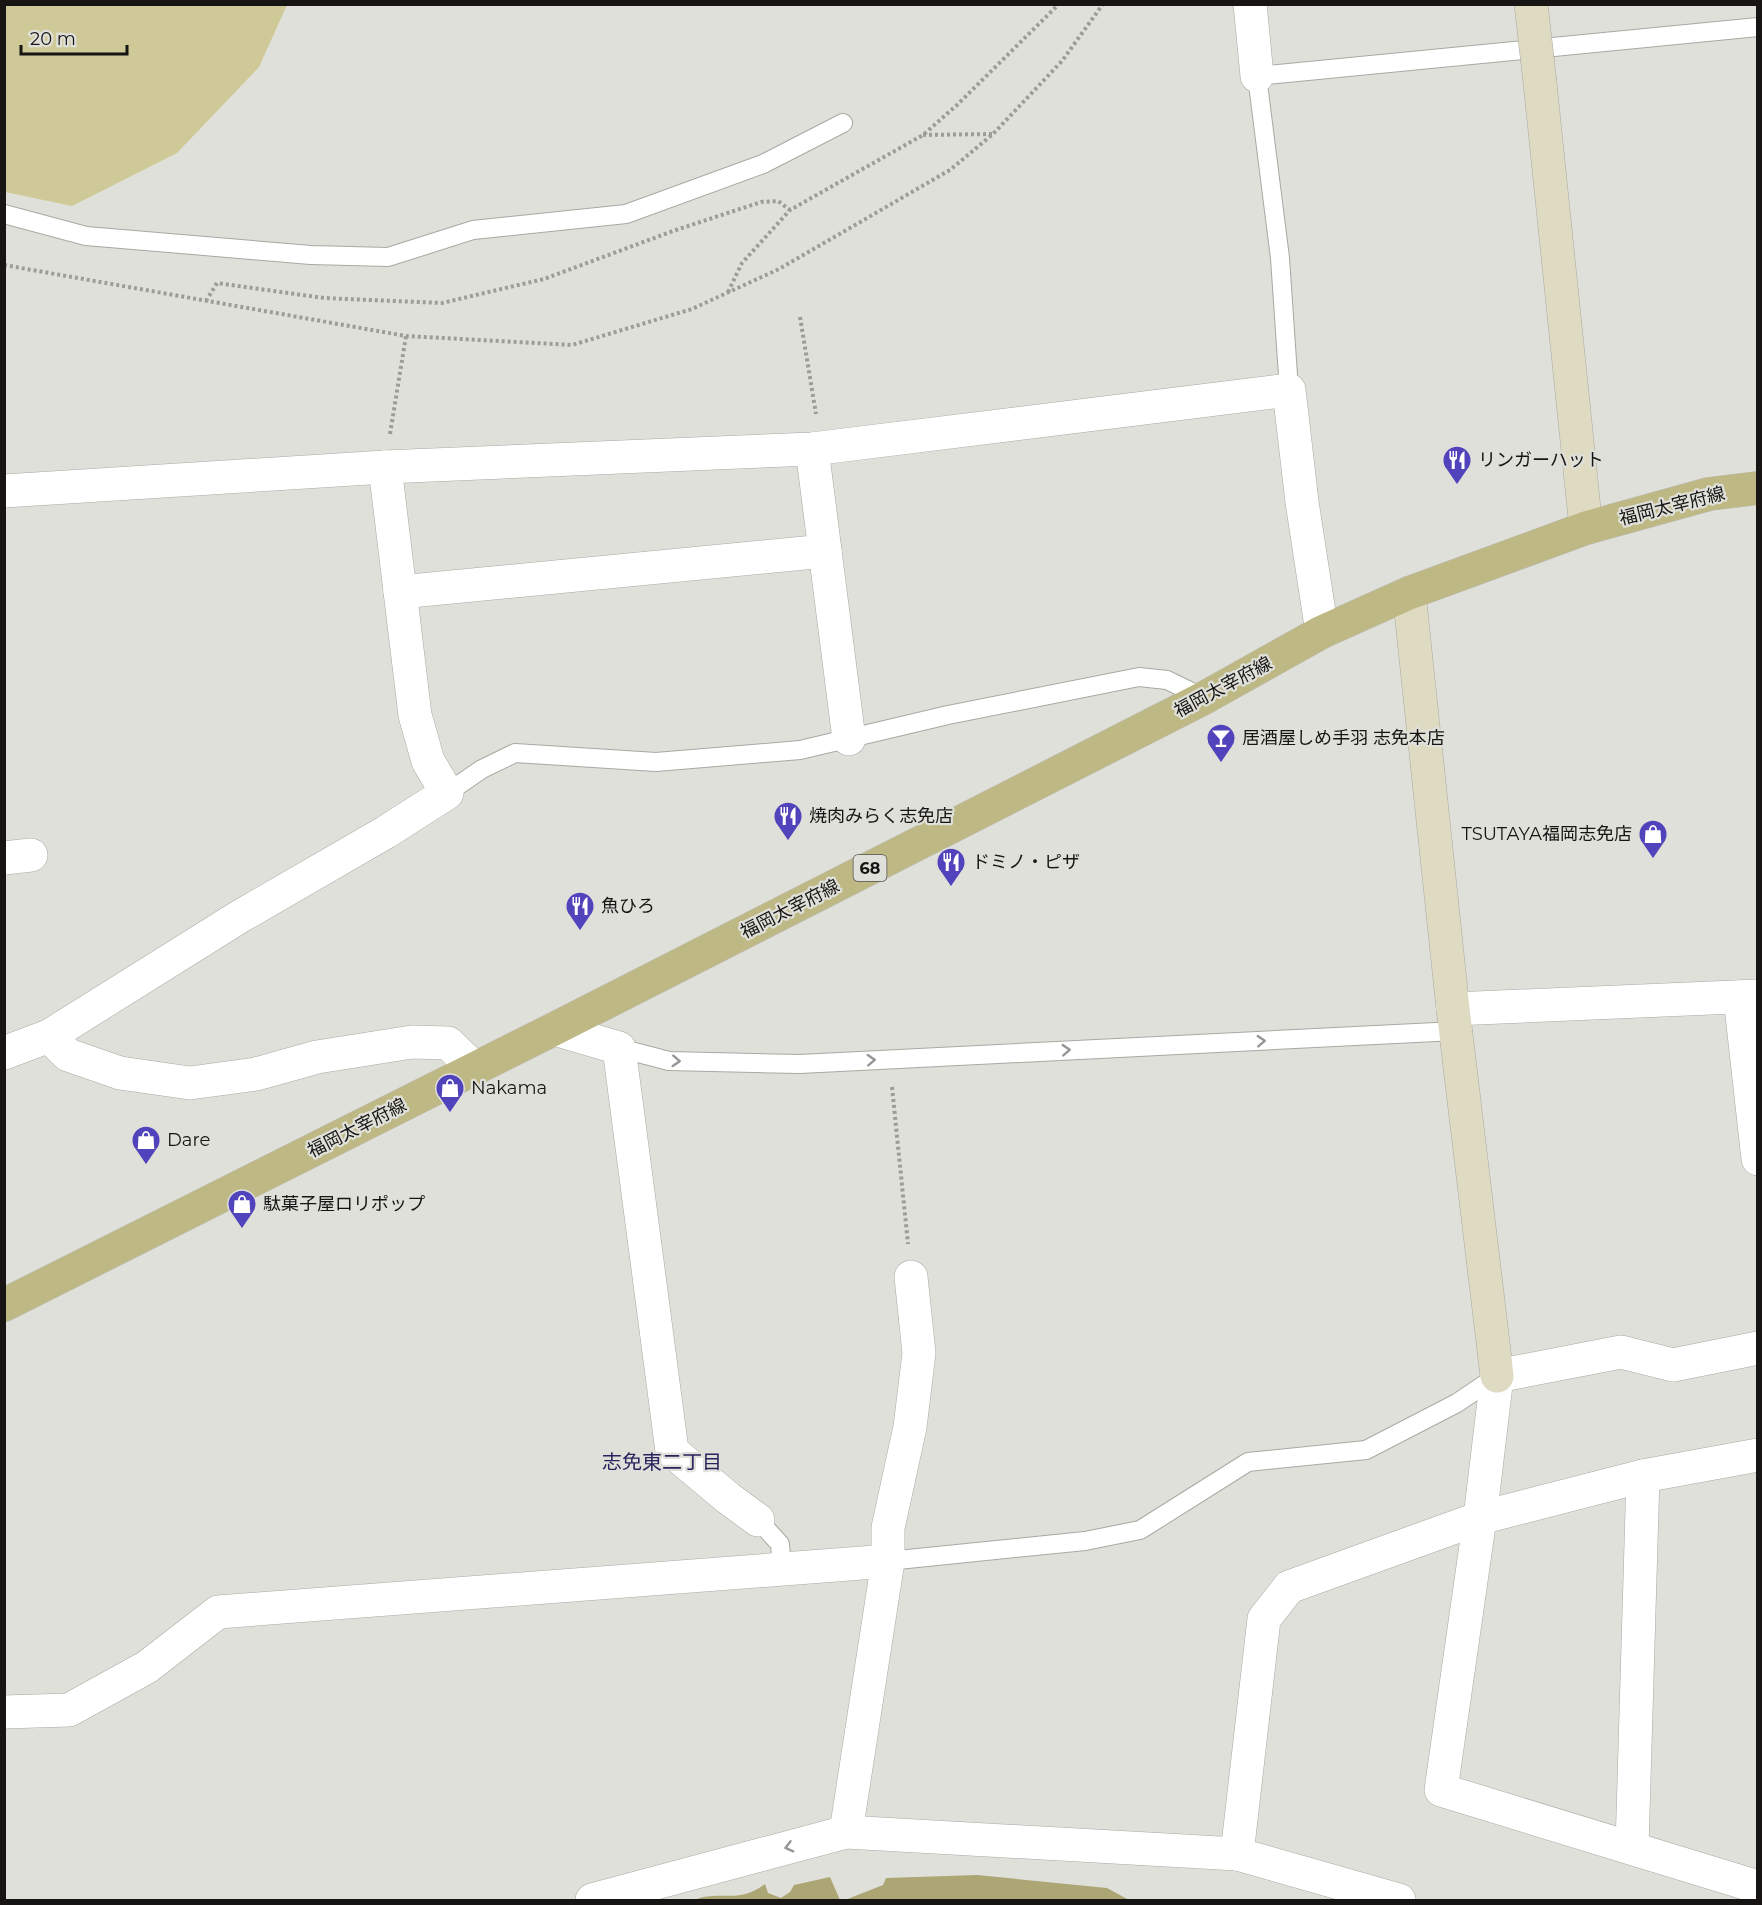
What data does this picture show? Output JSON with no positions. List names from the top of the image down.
{
  "streets": {
    "main road": ["福岡太宰府線", "68"]
  },
  "districts": ["志免東二丁目"],
  "places": {
    "restaurant": [
      "リンガーハット",
      "焼肉みらく志免店",
      "ドミノ・ピザ",
      "魚ひろ"
    ],
    "bar": ["居酒屋しめ手羽 志免本店"],
    "shop": [
      "TSUTAYA福岡志免店",
      "Nakama",
      "Dare",
      "駄菓子屋ロリポップ"
    ]
  },
  "scale_bar": "20 m"
}
